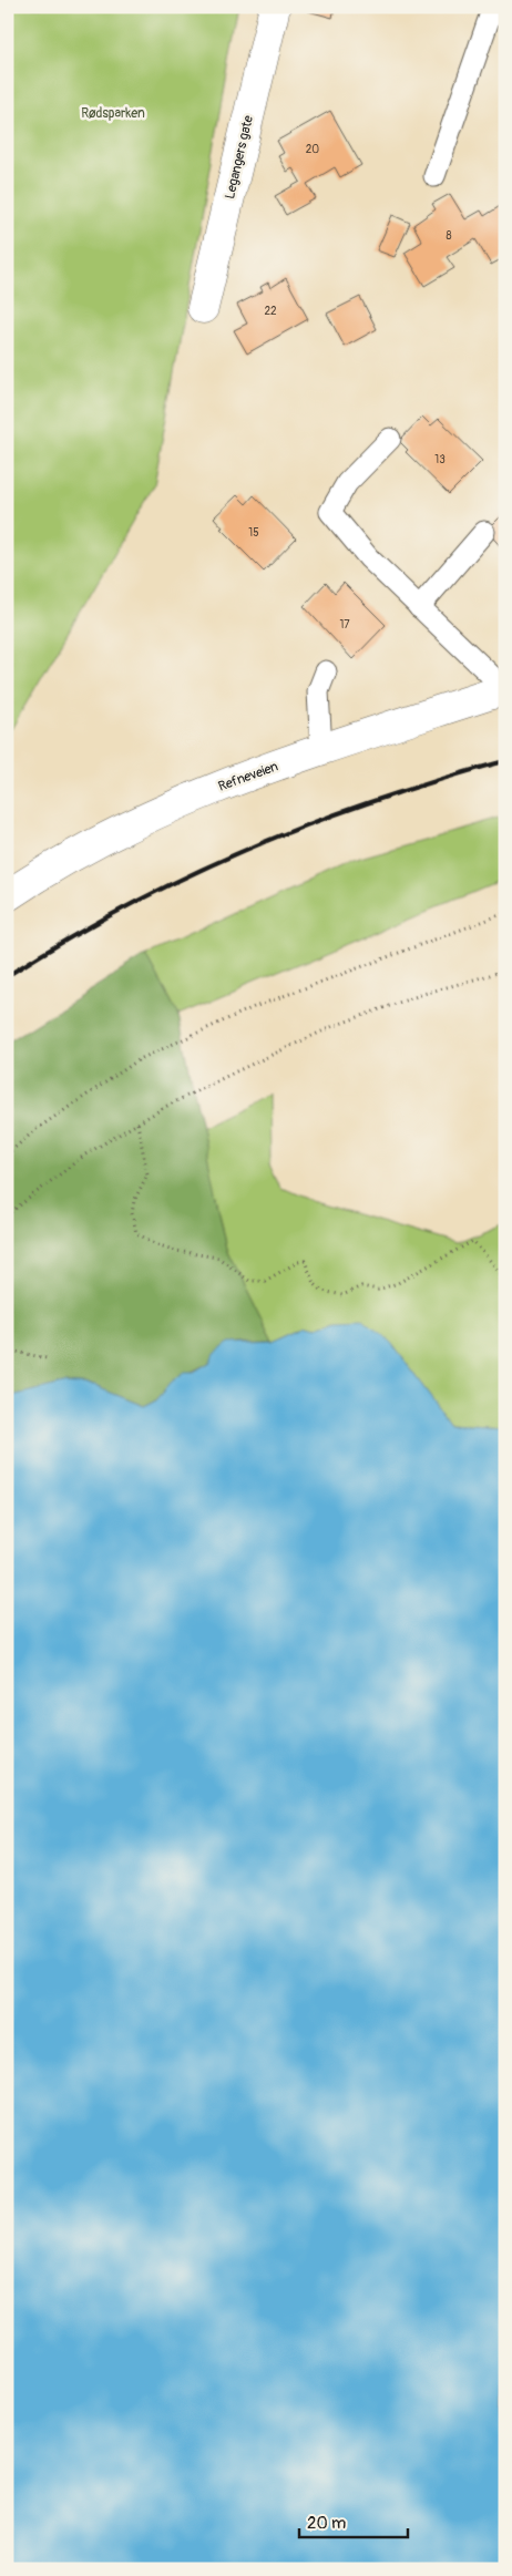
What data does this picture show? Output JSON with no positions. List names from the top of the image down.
{
  "streets": {
    "street": ["Legangers gate", "Refneveien"]
  },
  "parks": ["Rødsparken"],
  "house_numbers": [
    "20",
    "8",
    "22",
    "13",
    "15",
    "17"
  ],
  "scale_bar": "20 m"
}
